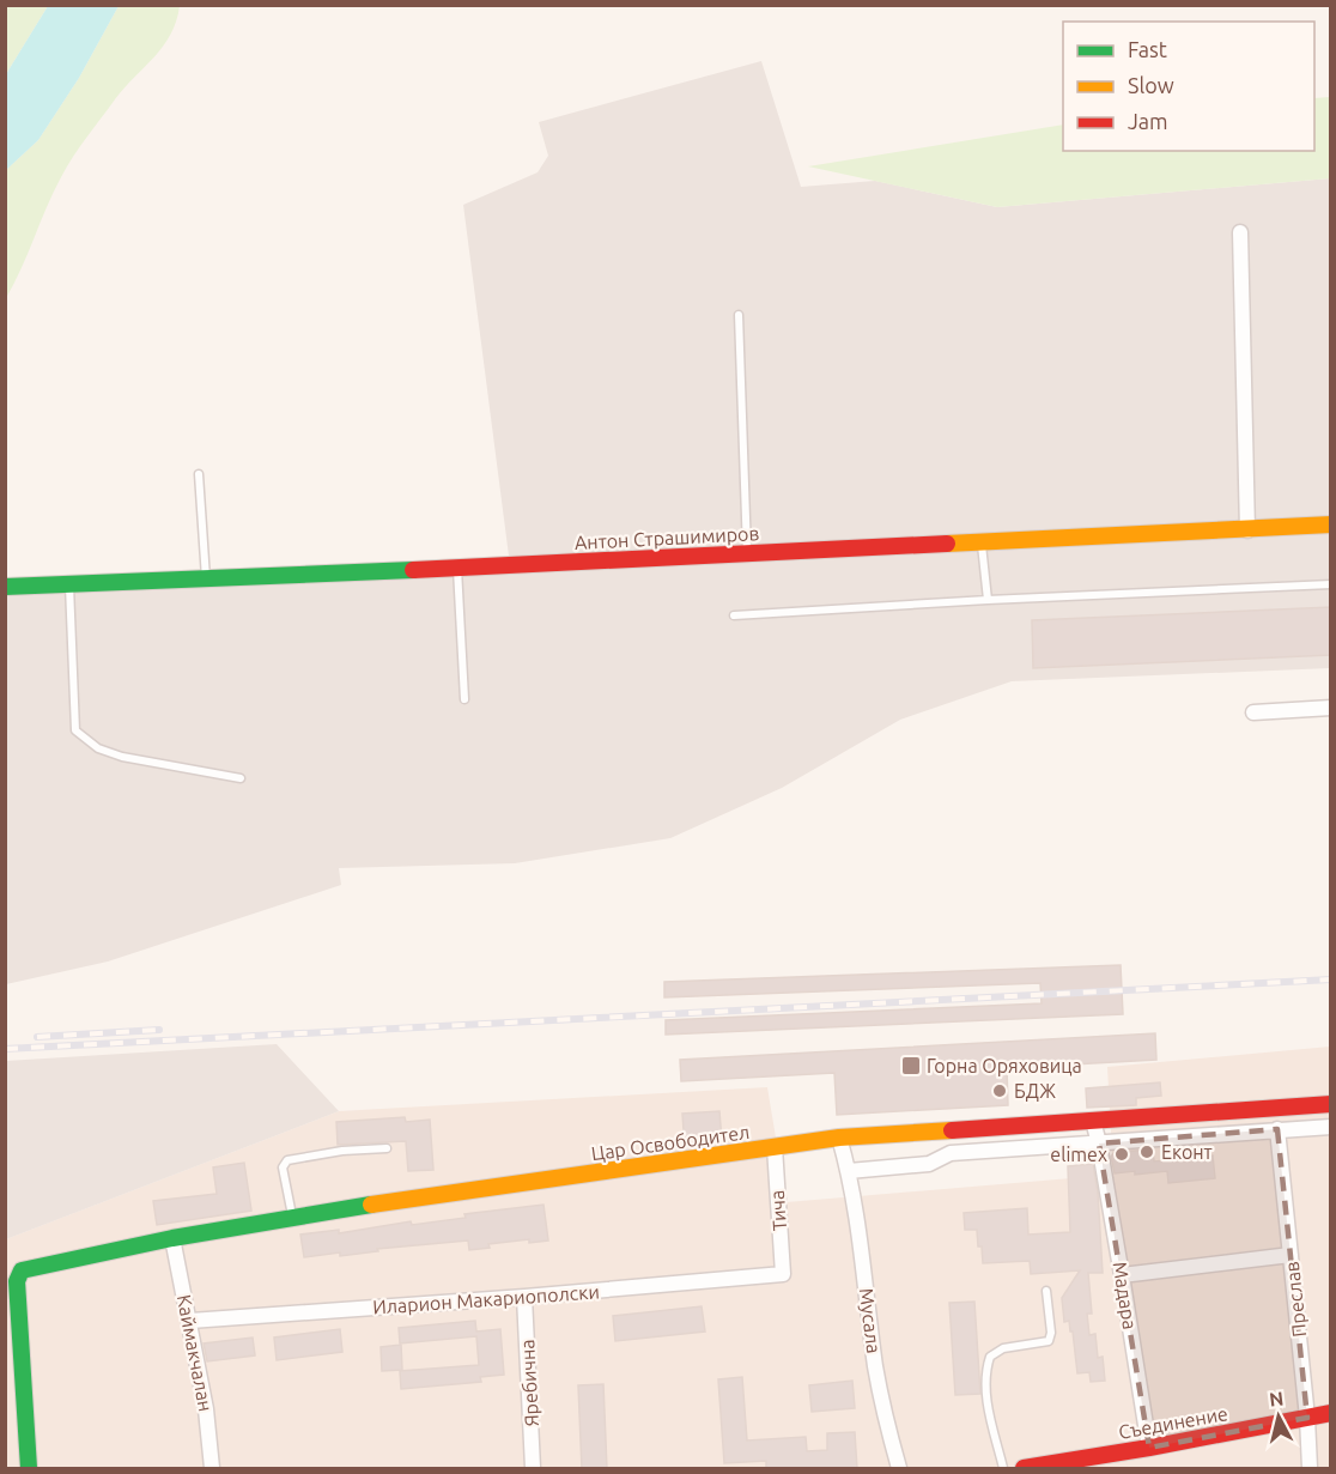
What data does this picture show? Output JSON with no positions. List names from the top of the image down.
{
  "streets": {
    "street": [
      "Антон Страшимиров",
      "Цар Освободител",
      "Тича",
      "Мадара",
      "Иларион Макариополски",
      "Преслав",
      "Мусала",
      "Каймакчалан",
      "Яребична",
      "Съединение"
    ]
  },
  "crossings": [
    ["Цар Освободител", "Тича"],
    ["Цар Освободител", "Мадара"],
    ["Цар Освободител", "Мусала"],
    ["Цар Освободител", "Каймакчалан"],
    ["Тича", "Иларион Макариополски"],
    ["Мадара", "Съединение"],
    ["Иларион Макариополски", "Каймакчалан"],
    ["Иларион Макариополски", "Яребична"],
    ["Преслав", "Съединение"]
  ],
  "places": {
    "transit": ["Горна Оряховица"],
    "other": ["БДЖ", "Еконт", "elimex"]
  },
  "legend": ["Fast", "Slow", "Jam"],
  "north": "top"
}
